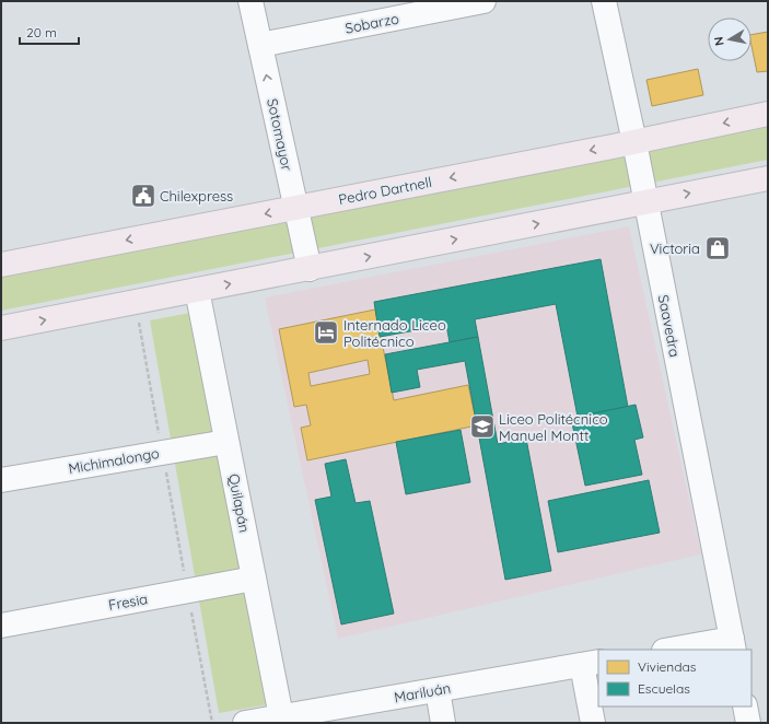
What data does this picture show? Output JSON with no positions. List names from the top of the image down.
{
  "streets": {
    "main road": ["Pedro Dartnell"],
    "street": [
      "Sobarzo",
      "Sotomayor",
      "Saavedra",
      "Michimalongo",
      "Quilapán",
      "Fresia",
      "Mariluán"
    ]
  },
  "crossings": [
    ["Sobarzo", "Sotomayor"],
    ["Sotomayor", "Pedro Dartnell"],
    ["Pedro Dartnell", "Saavedra"],
    ["Michimalongo", "Quilapán"],
    ["Quilapán", "Fresia"],
    ["Quilapán", "Mariluán"]
  ],
  "one_way": ["Sotomayor"],
  "places": {
    "public building": ["Chilexpress"],
    "shop": ["Victoria"],
    "hotel": ["Internado Liceo Politécnico"],
    "school or university": ["Liceo Politécnico Manuel Montt"]
  },
  "legend": ["Viviendas", "Escuelas"],
  "scale_bar": "20 m",
  "north": "left"
}
